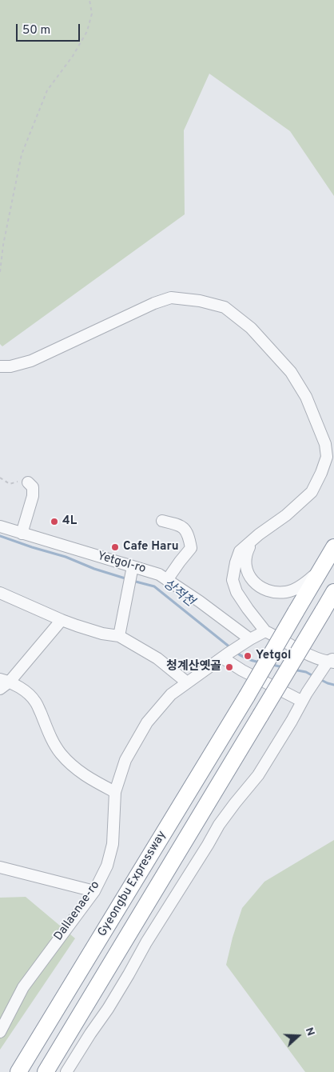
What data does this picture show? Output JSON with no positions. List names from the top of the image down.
{
  "streets": {
    "highway": ["Gyeongbu Expressway"],
    "street": ["Yetgol-ro", "Dallaenae-ro"]
  },
  "crossings": [
    ["Yetgol-ro", "Dallaenae-ro"]
  ],
  "water": ["상적천"],
  "places": [
    "4L",
    "Cafe Haru",
    "Yetgol",
    "청계산옛골"
  ],
  "scale_bar": "50 m",
  "north": "right"
}
